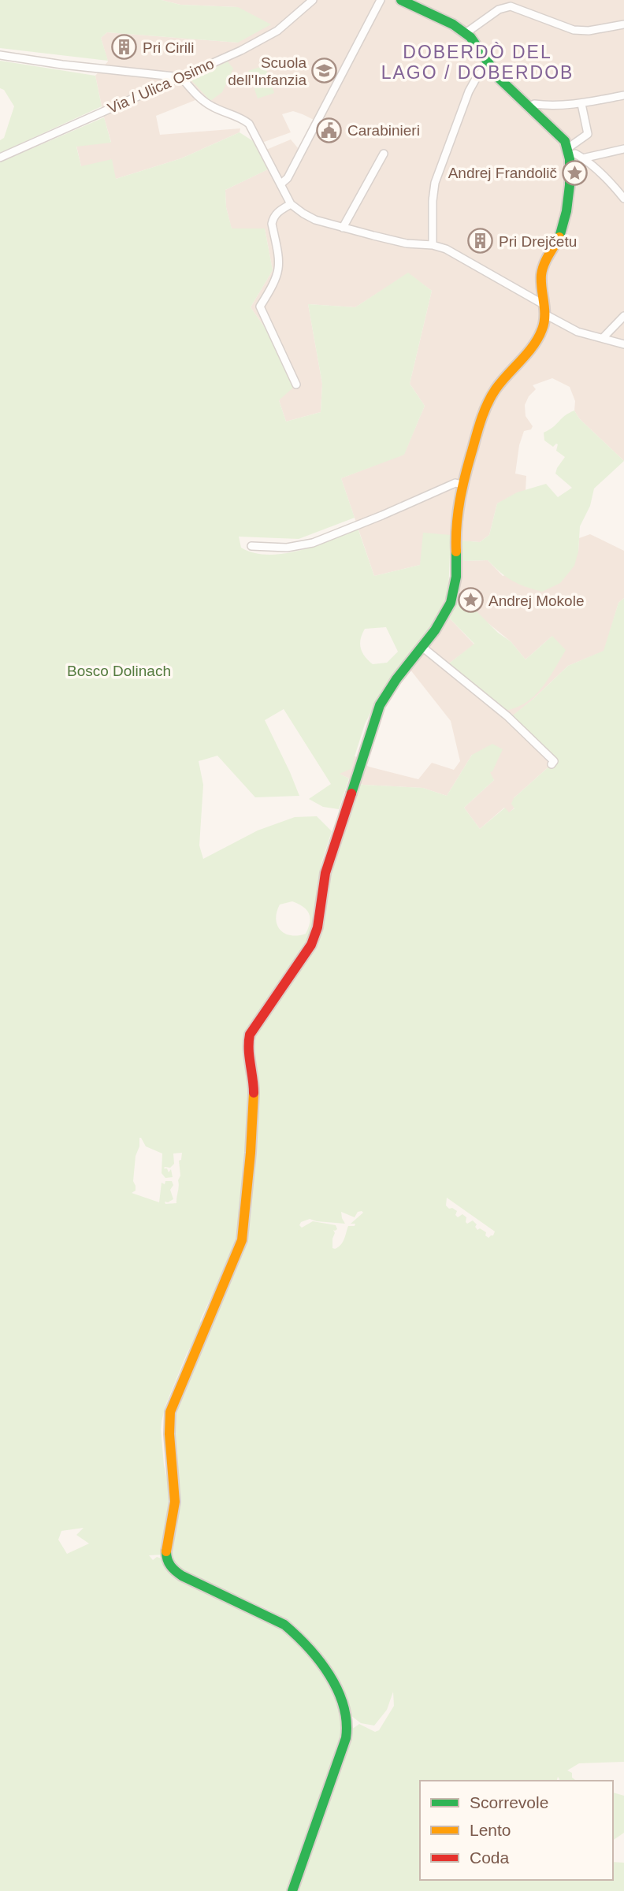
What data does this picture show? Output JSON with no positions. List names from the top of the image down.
{
  "streets": {
    "street": ["Via / Ulica Osimo"]
  },
  "districts": ["DOBERDÒ DEL LAGO / DOBERDOB"],
  "parks": ["Bosco Dolinach"],
  "places": {
    "building": ["Pri Cirili", "Pri Drejčetu"],
    "school or university": ["Scuola dell'Infanzia"],
    "public building": ["Carabinieri"],
    "place": ["Andrej Frandolič", "Andrej Mokole"]
  },
  "legend": ["Scorrevole", "Lento", "Coda"]
}
